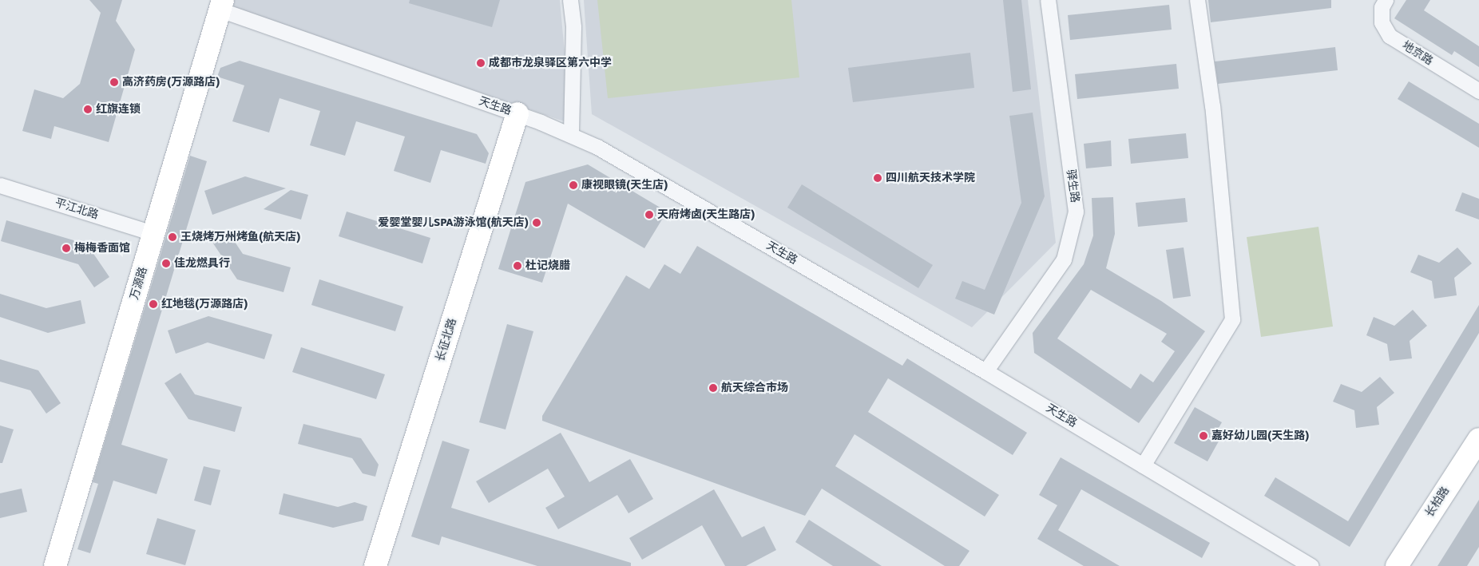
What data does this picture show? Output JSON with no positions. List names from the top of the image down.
{
  "streets": {
    "street": [
      "地京路",
      "天生路",
      "驿生路",
      "平江北路",
      "万源路",
      "长征北路",
      "长柏路"
    ]
  },
  "crossings": [
    ["天生路", "驿生路"],
    ["天生路", "万源路"],
    ["天生路", "长征北路"],
    ["平江北路", "万源路"]
  ],
  "places": [
    "成都市龙泉驿区第六中学",
    "高济药房(万源路店)",
    "红旗连锁",
    "四川航天技术学院",
    "康视眼镜(天生店)",
    "天府烤卤(天生路店)",
    "爱婴堂婴儿SPA游泳馆(航天店)",
    "王烧烤万州烤鱼(航天店)",
    "梅梅香面馆",
    "佳龙燃具行",
    "杜记烧腊",
    "红地毯(万源路店)",
    "航天综合市场",
    "嘉好幼儿园(天生路)"
  ]
}
